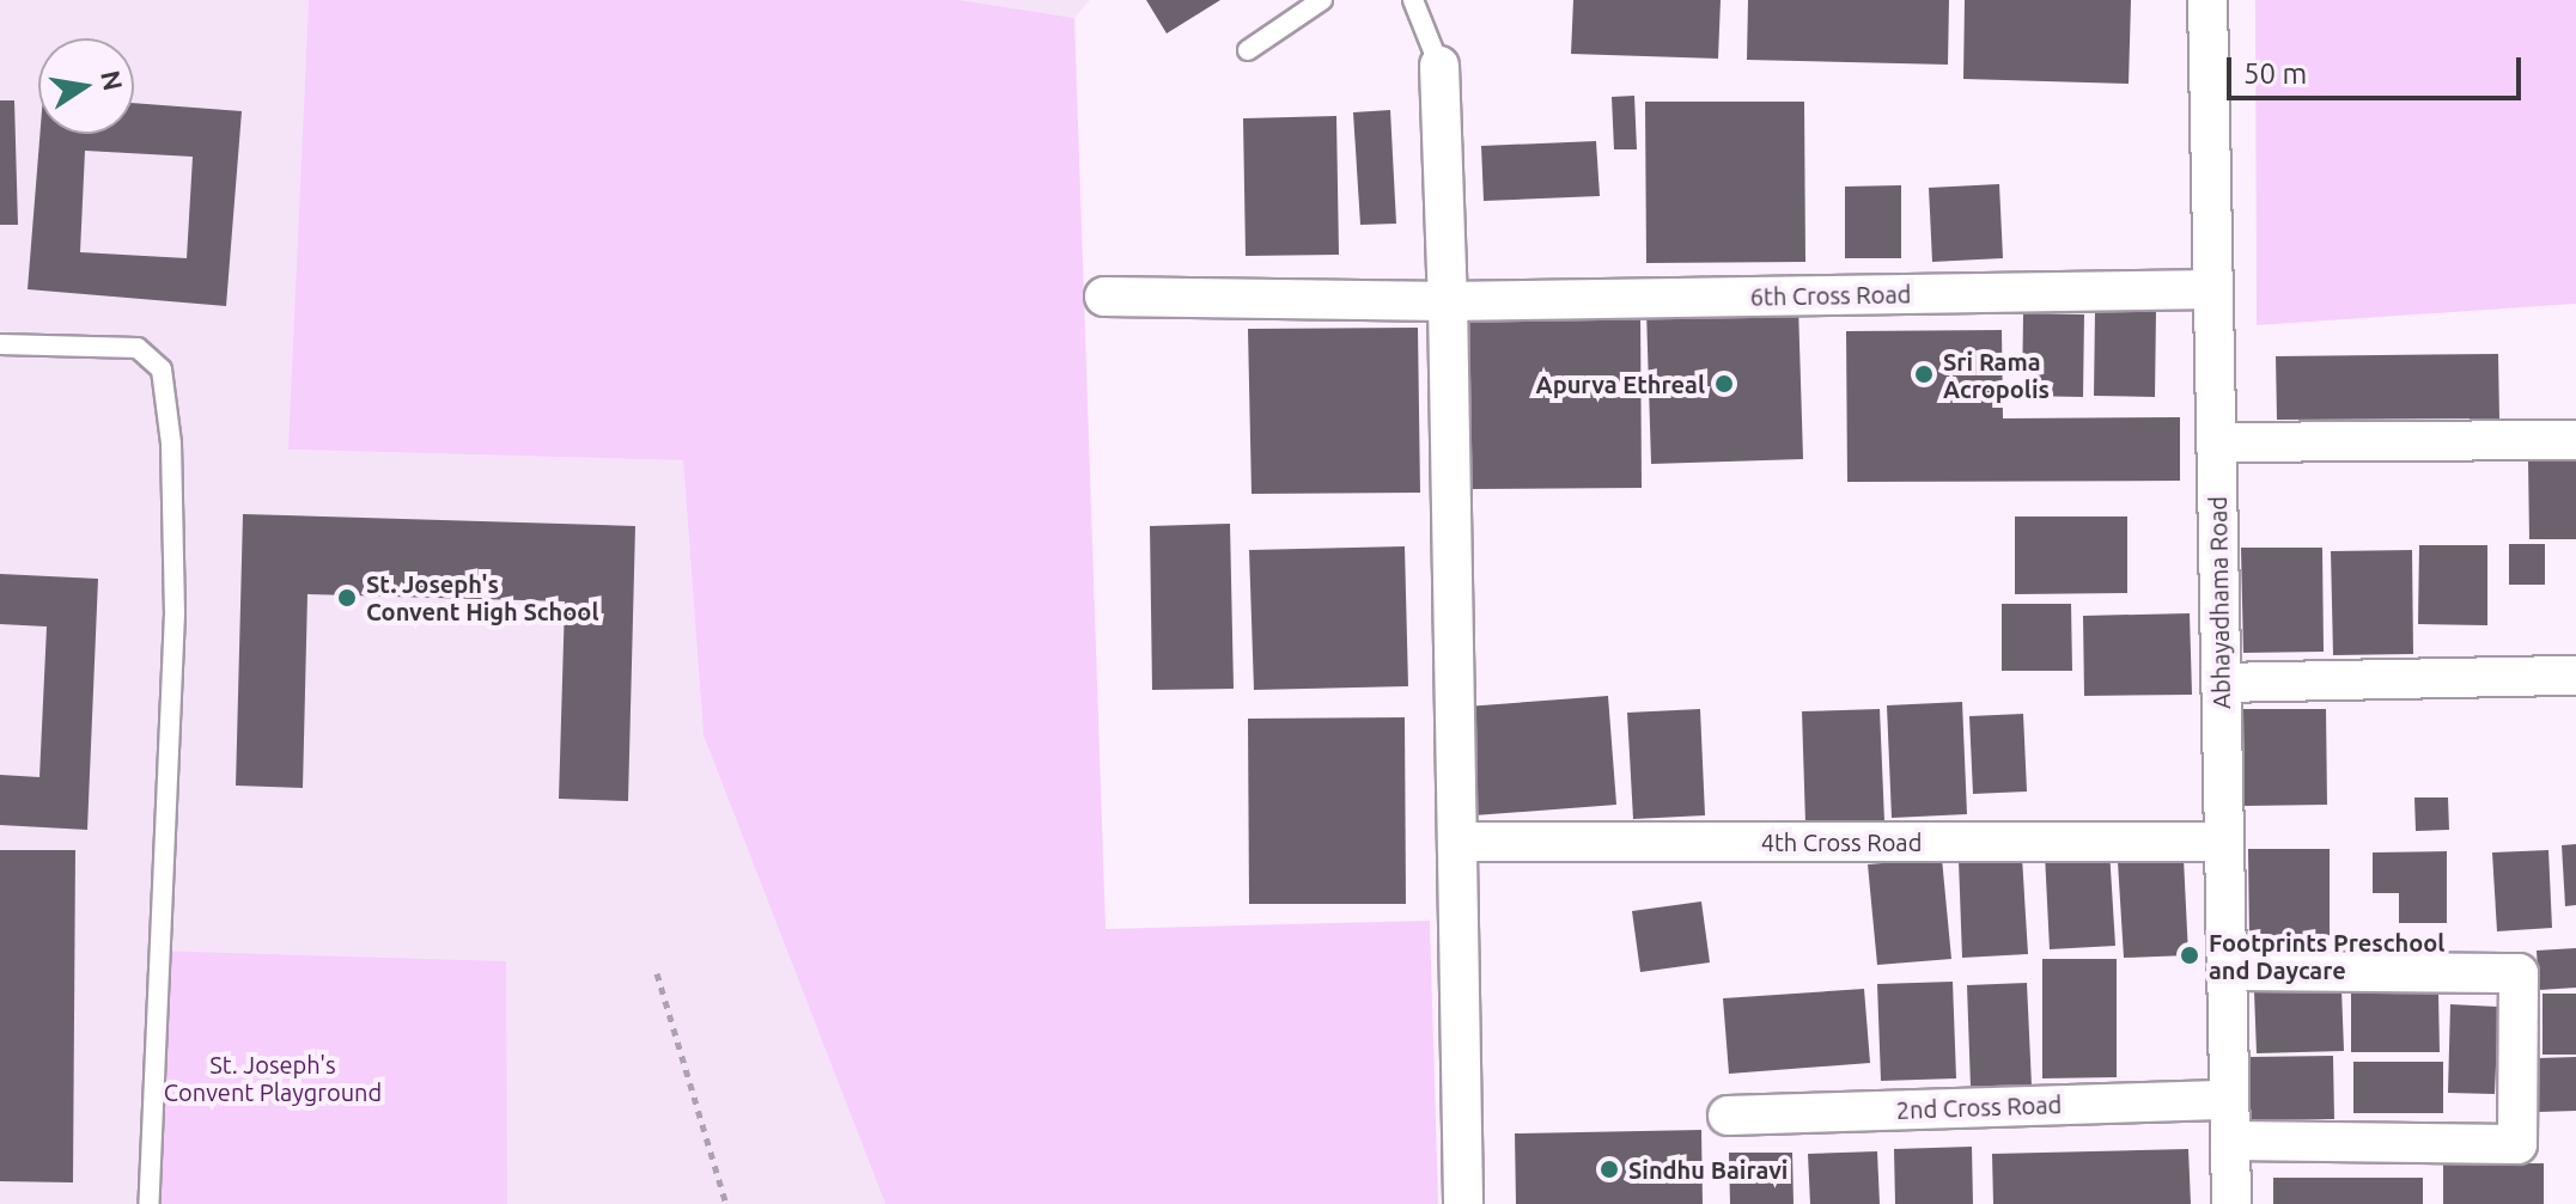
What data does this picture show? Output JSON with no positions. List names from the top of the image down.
{
  "streets": {
    "street": [
      "6th Cross Road",
      "Abhayadhama Road",
      "4th Cross Road",
      "2nd Cross Road"
    ]
  },
  "crossings": [
    ["6th Cross Road", "Abhayadhama Road"],
    ["Abhayadhama Road", "4th Cross Road"],
    ["Abhayadhama Road", "2nd Cross Road"]
  ],
  "parks": ["St. Joseph's Convent Playground"],
  "places": [
    "Sri Rama Acropolis",
    "Apurva Ethreal",
    "St. Joseph's Convent High School",
    "Footprints Preschool and Daycare",
    "Sindhu Bairavi"
  ],
  "scale_bar": "50 m",
  "north": "right"
}
